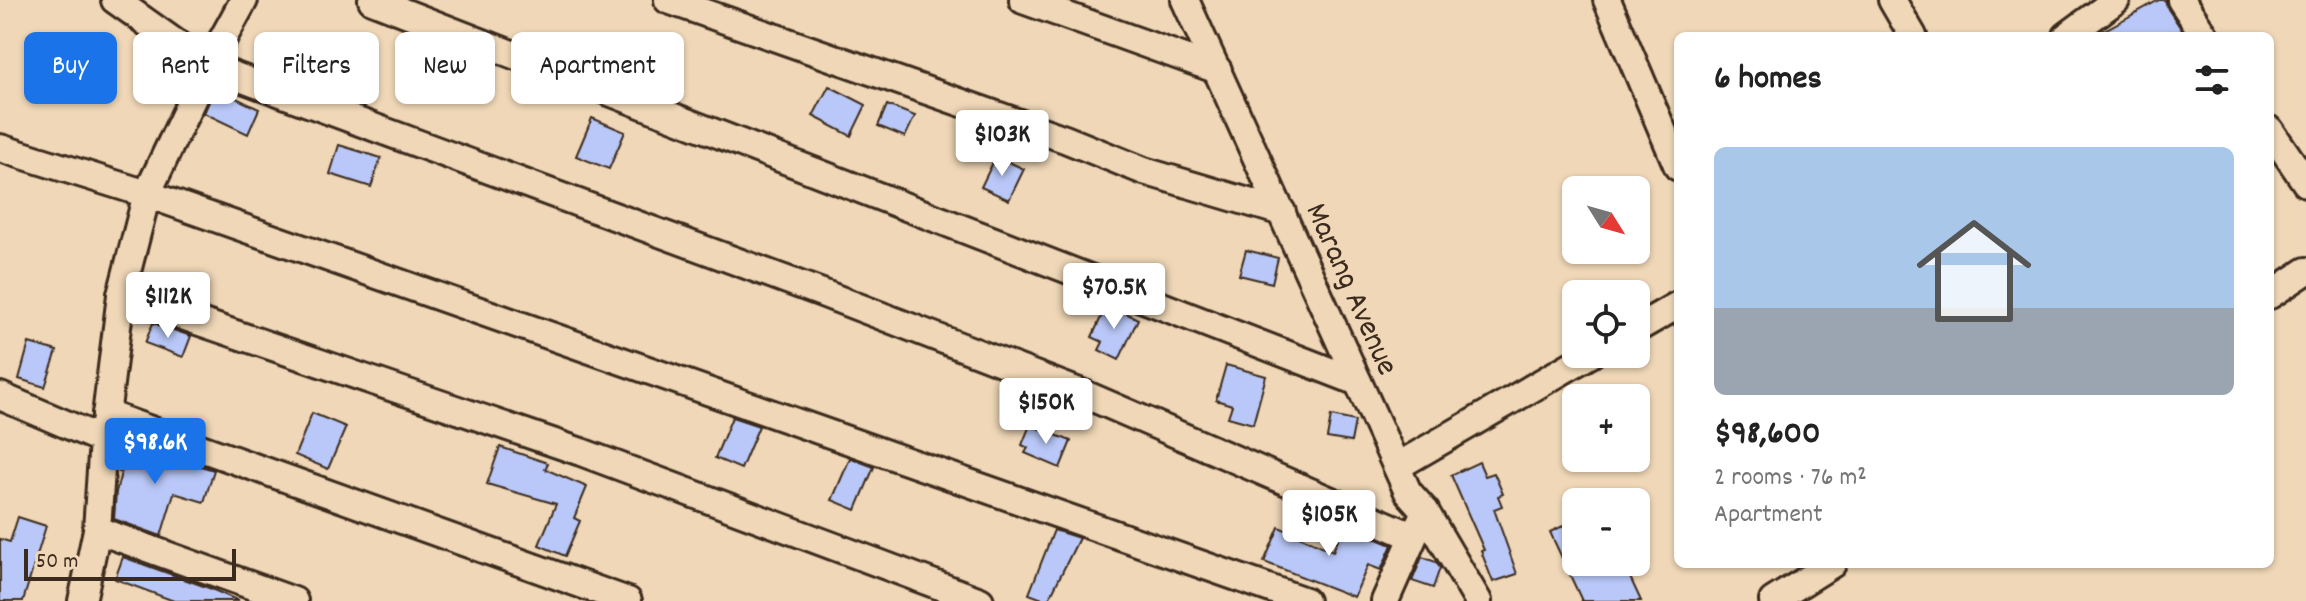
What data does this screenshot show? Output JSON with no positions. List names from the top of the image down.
{
  "streets": {
    "street": ["Marang Avenue"]
  },
  "scale_bar": "50 m",
  "north": "bottom right",
  "page": {
    "chip": [
      "Buy",
      "Rent",
      "Filters",
      "New",
      "Apartment"
    ],
    "heading": "6 homes",
    "price": [
      "$103K",
      "$70.5K",
      "$112K",
      "$150K",
      "$98.6K",
      "$105K"
    ],
    "list": [
      {
        "name": "$98,600",
        "note": "2 rooms · 76 m² · Apartment"
      }
    ],
    "map_buttons": ["+", "−"],
    "scale": "50 m"
  }
}
